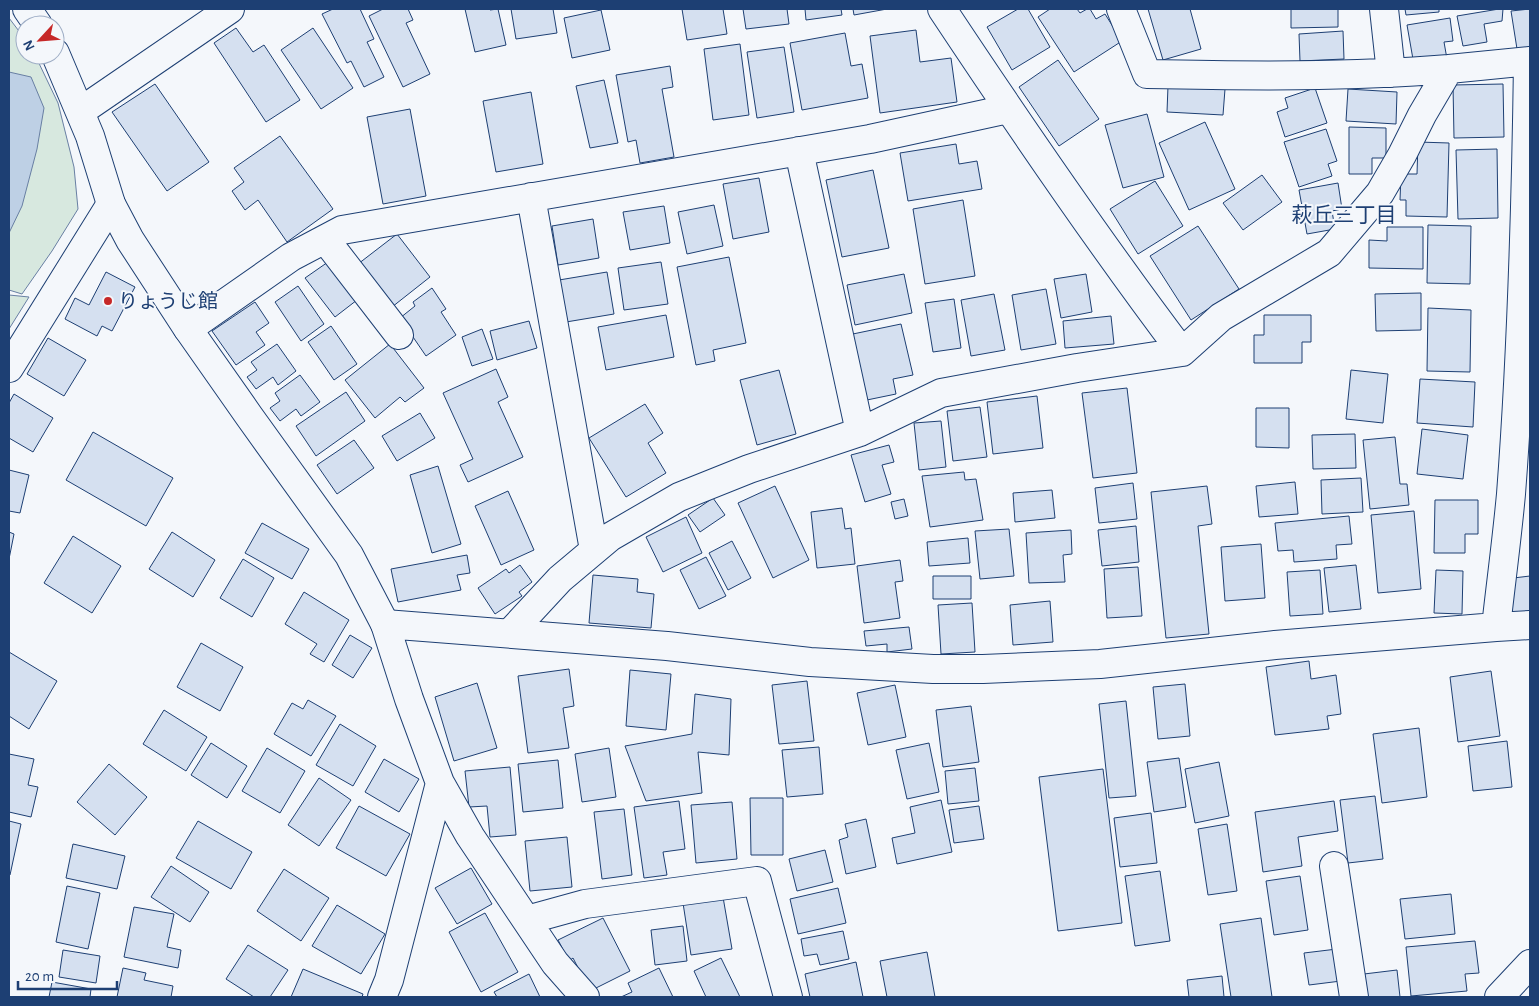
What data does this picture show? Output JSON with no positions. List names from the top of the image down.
{
  "districts": ["萩丘三丁目"],
  "places": ["りょうじ館"],
  "scale_bar": "20 m",
  "north": "bottom left"
}
